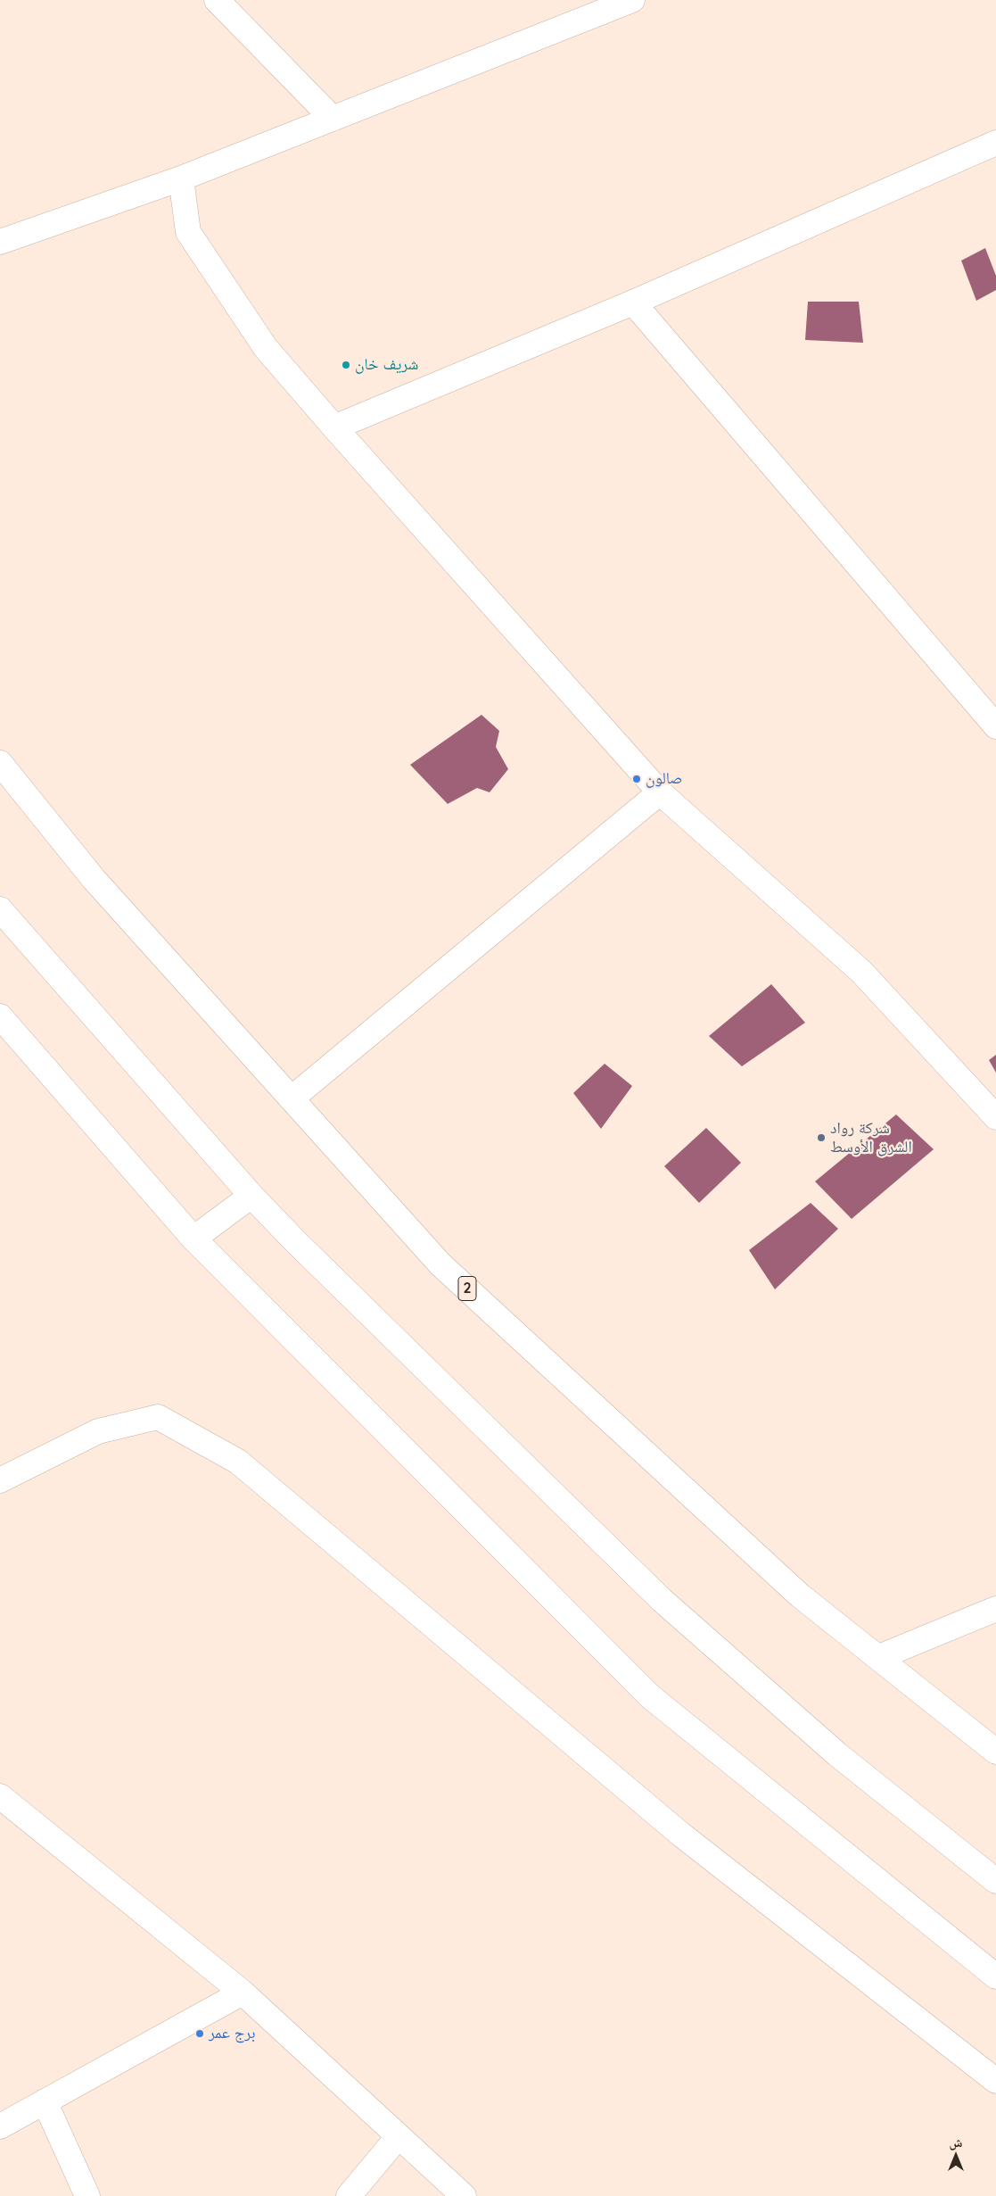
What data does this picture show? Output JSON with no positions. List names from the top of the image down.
{
  "streets": {
    "main road": ["2"]
  },
  "places": [
    "شريف خان",
    "صالون",
    "شركة رواد الشرق الأوسط",
    "برج عمر"
  ],
  "north": "top"
}
